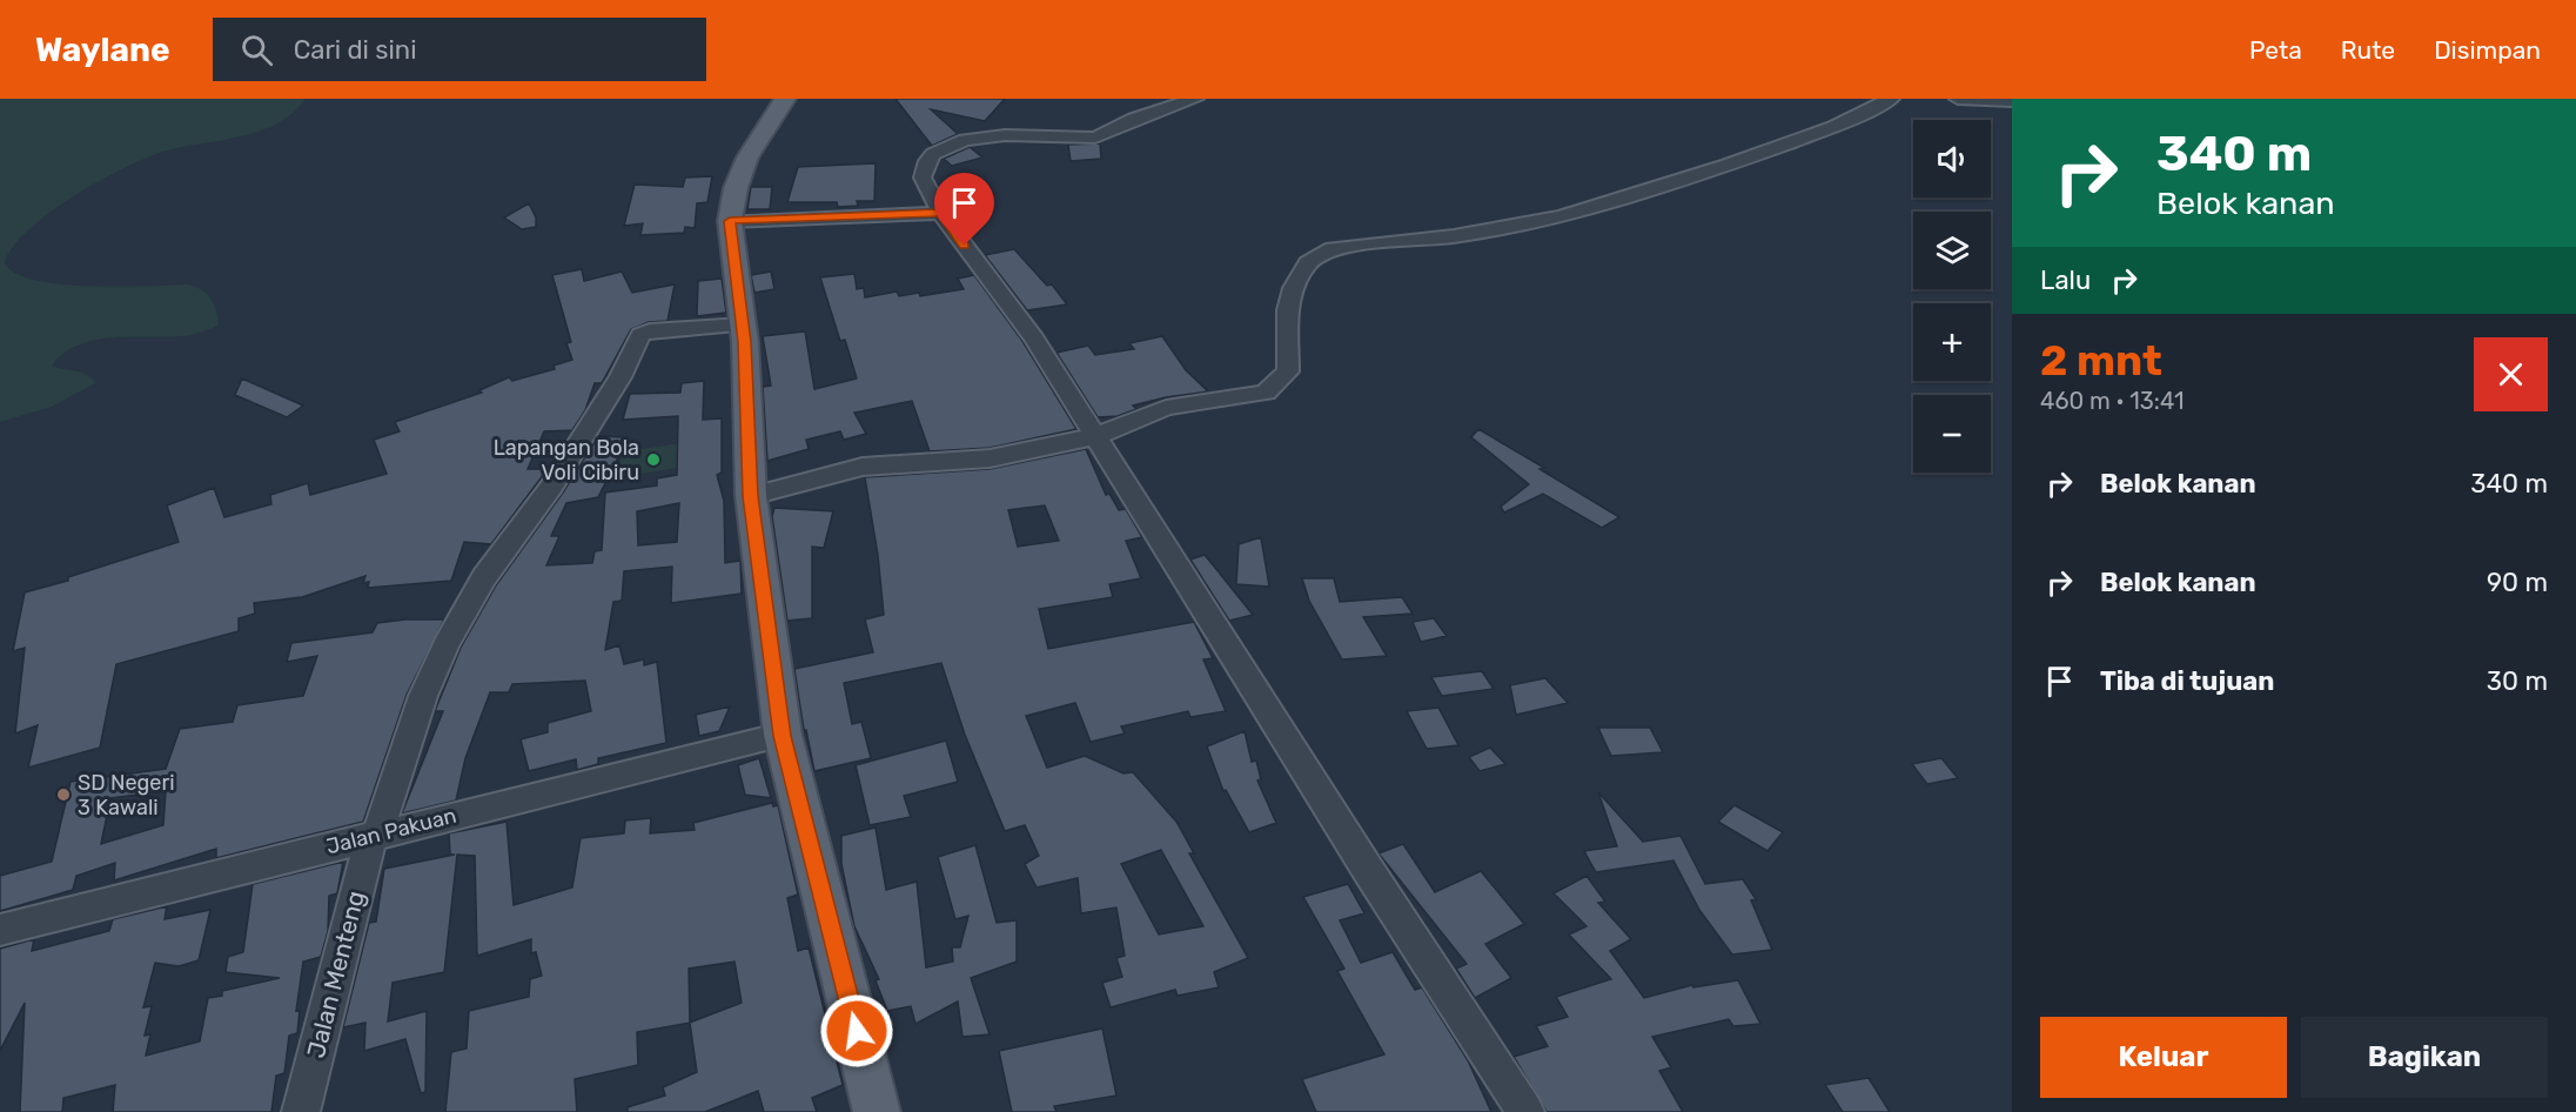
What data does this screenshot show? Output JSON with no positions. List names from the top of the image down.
{
  "streets": {
    "street": ["Jalan Pakuan", "Jalan Menteng"]
  },
  "crossings": [
    ["Jalan Pakuan", "Jalan Menteng"]
  ],
  "places": ["Lapangan Bola Voli Cibiru", "SD Negeri 3 Kawali"],
  "page": {
    "header": "Waylane",
    "search": "Cari di sini",
    "nav": ["Peta", "Rute", "Disimpan"],
    "turn": ["340 m", "Belok kanan"],
    "map_buttons": ["+", "−"],
    "then": "Lalu",
    "heading": ["2 mnt", "460 m · 13:41"],
    "list": [
      {
        "name": "Belok kanan",
        "value": "340 m"
      },
      {
        "name": "Belok kanan",
        "value": "90 m"
      },
      {
        "name": "Tiba di tujuan",
        "value": "30 m"
      }
    ],
    "buttons": ["Keluar", "Bagikan"]
  }
}
